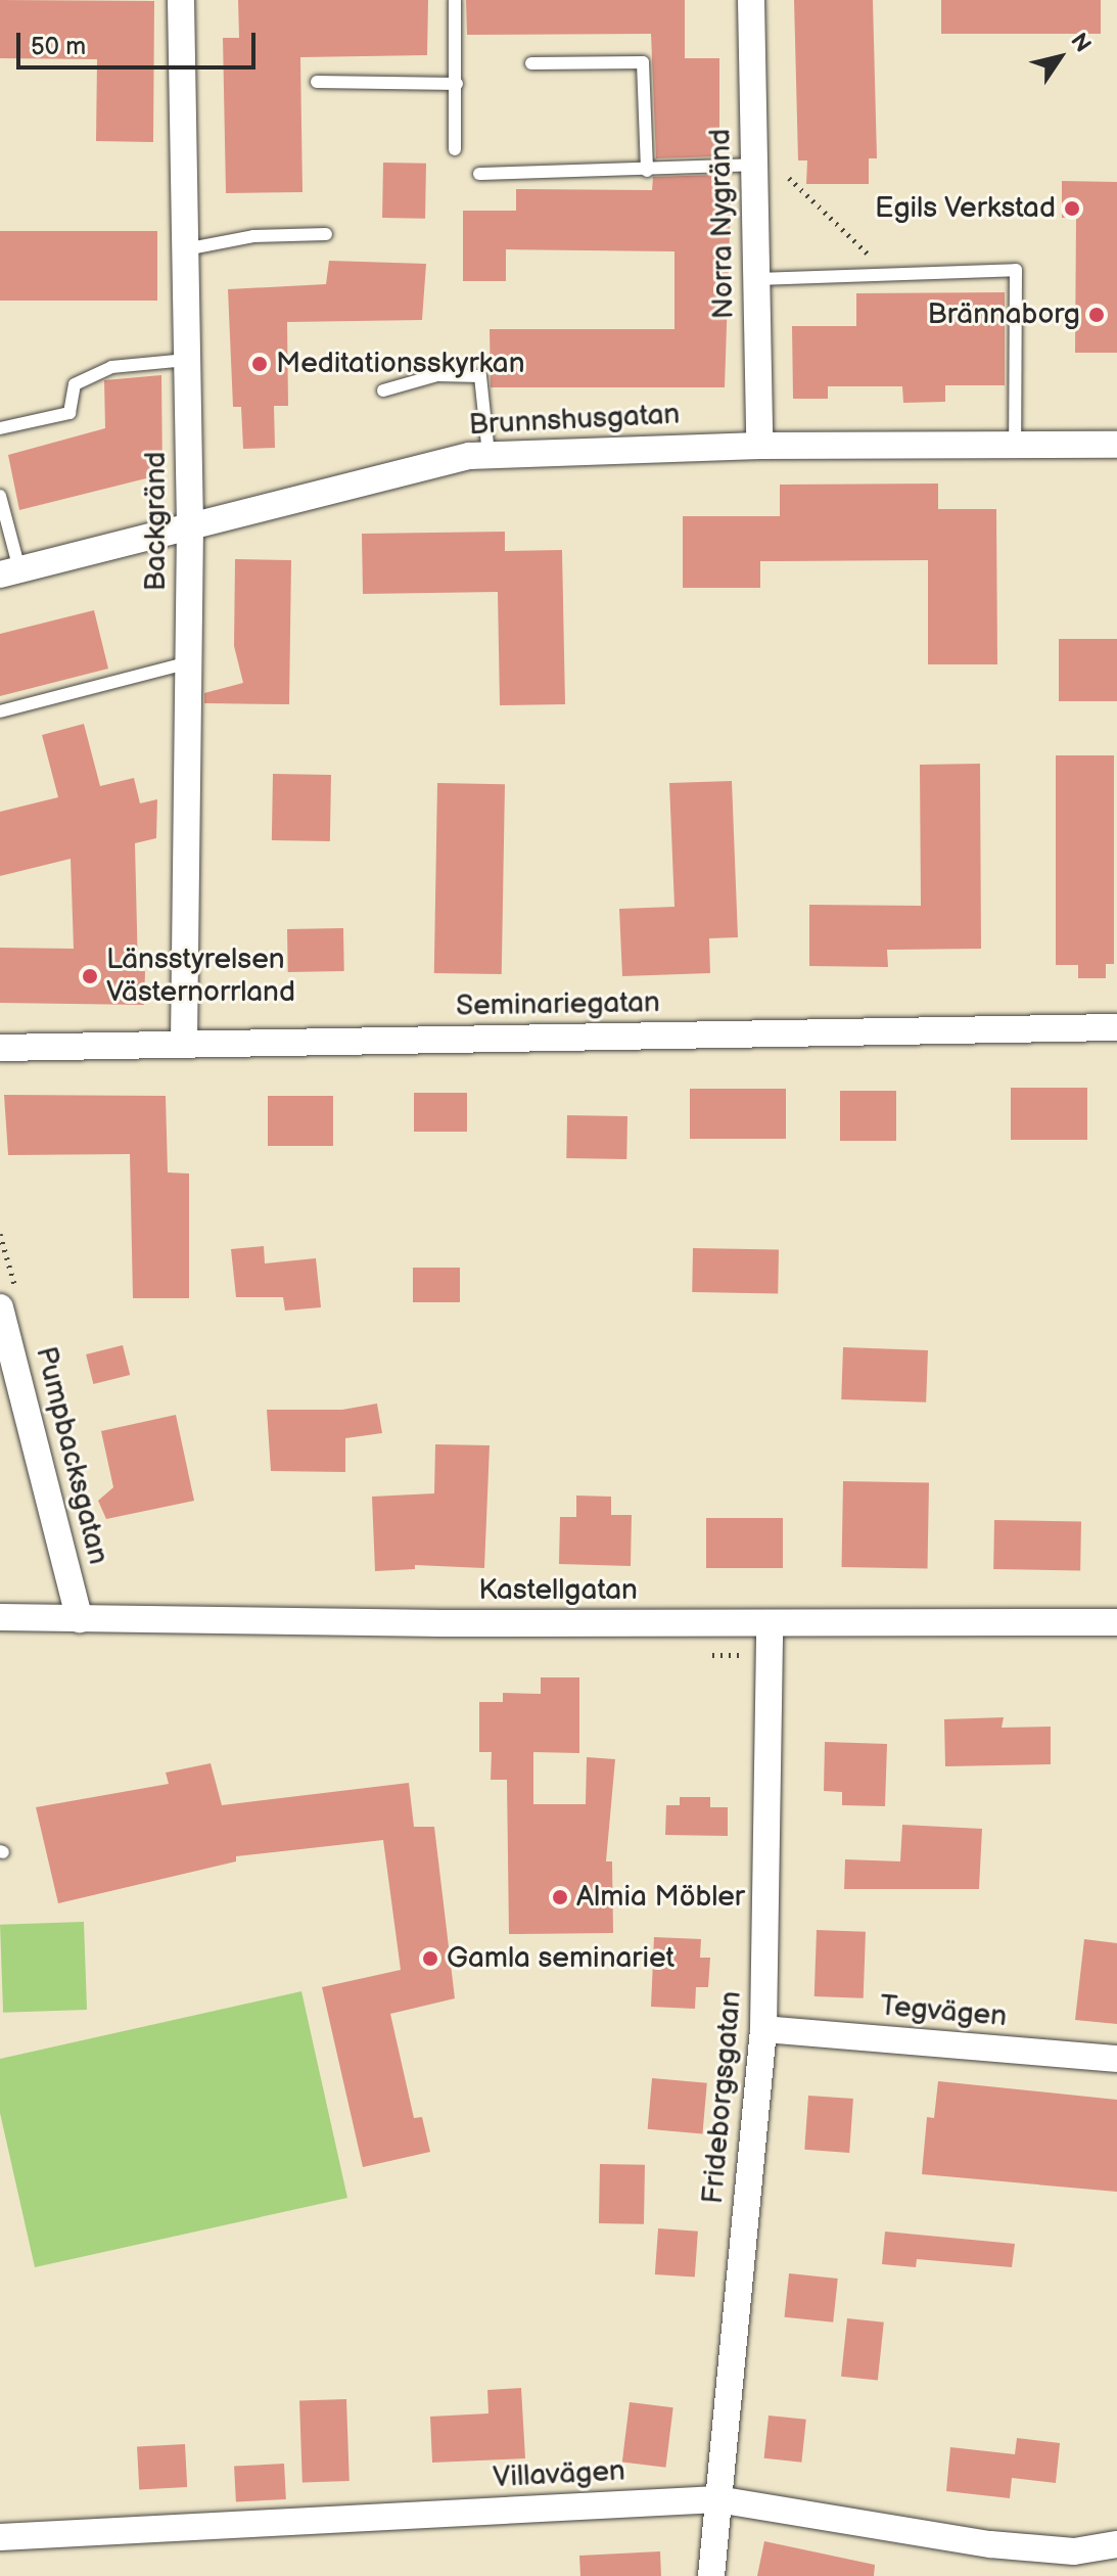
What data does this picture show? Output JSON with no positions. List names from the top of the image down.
{
  "streets": {
    "street": [
      "Norra Nygränd",
      "Brunnshusgatan",
      "Backgränd",
      "Seminariegatan",
      "Pumpbacksgatan",
      "Kastellgatan",
      "Tegvägen",
      "Frideborgsgatan",
      "Villavägen"
    ]
  },
  "crossings": [
    ["Norra Nygränd", "Brunnshusgatan"],
    ["Brunnshusgatan", "Backgränd"],
    ["Backgränd", "Seminariegatan"],
    ["Pumpbacksgatan", "Kastellgatan"],
    ["Kastellgatan", "Frideborgsgatan"],
    ["Tegvägen", "Frideborgsgatan"],
    ["Frideborgsgatan", "Villavägen"]
  ],
  "places": [
    "Egils Verkstad",
    "Brännaborg",
    "Meditationsskyrkan",
    "Länsstyrelsen Västernorrland",
    "Almia Möbler",
    "Gamla seminariet"
  ],
  "scale_bar": "50 m",
  "north": "top right"
}
